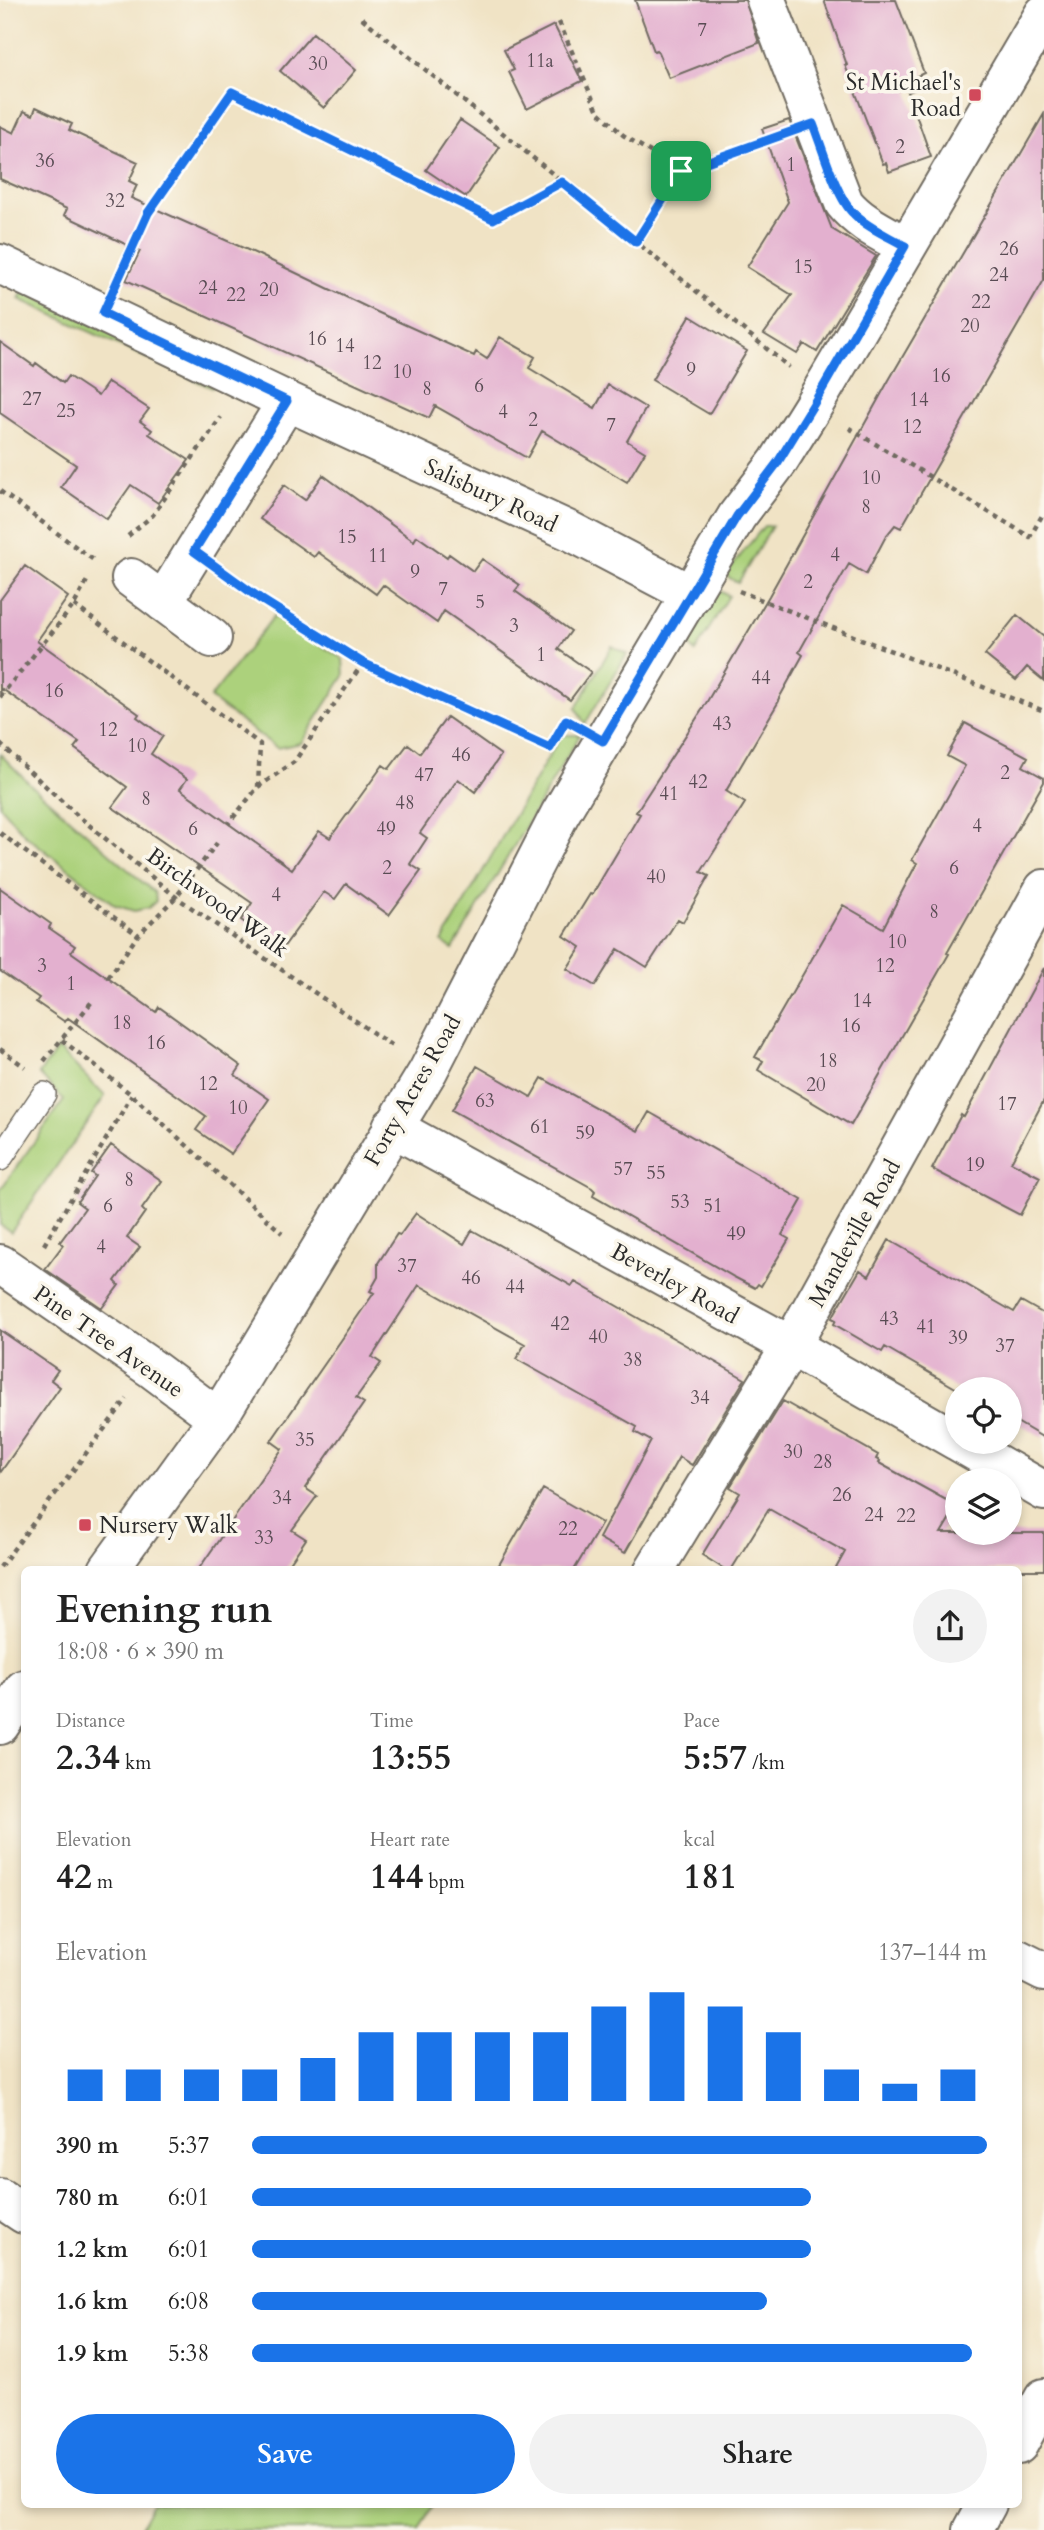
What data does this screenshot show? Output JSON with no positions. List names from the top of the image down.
{
  "streets": {
    "street": [
      "Salisbury Road",
      "Forty Acres Road",
      "Mandeville Road",
      "Beverley Road",
      "Pine Tree Avenue"
    ],
    "path": ["Birchwood Walk"]
  },
  "crossings": [
    ["Salisbury Road", "Forty Acres Road"],
    ["Birchwood Walk", "Forty Acres Road"],
    ["Forty Acres Road", "Beverley Road"],
    ["Forty Acres Road", "Pine Tree Avenue"],
    ["Mandeville Road", "Beverley Road"]
  ],
  "places": {
    "transit": ["St Michael's Road", "Nursery Walk"]
  },
  "house_numbers": [
    "7",
    "11a",
    "30",
    "2",
    "36",
    "1",
    "32",
    "26",
    "15",
    "24",
    "24",
    "20",
    "22",
    "22",
    "20",
    "16",
    "14",
    "12",
    "9",
    "10",
    "16",
    "6",
    "8",
    "27",
    "14",
    "25",
    "4",
    "2",
    "7",
    "12",
    "10",
    "8",
    "15",
    "4",
    "11",
    "9",
    "2",
    "7",
    "5",
    "3",
    "1",
    "44",
    "16",
    "43",
    "12",
    "10",
    "46",
    "2",
    "47",
    "42",
    "41",
    "8",
    "48",
    "4",
    "6",
    "49",
    "2",
    "6",
    "40",
    "4",
    "8",
    "10",
    "3",
    "12",
    "1",
    "14",
    "18",
    "16",
    "16",
    "18",
    "12",
    "20",
    "63",
    "17",
    "10",
    "61",
    "59",
    "19",
    "57",
    "55",
    "8",
    "53",
    "6",
    "51",
    "49",
    "4",
    "37",
    "46",
    "44",
    "43",
    "42",
    "41",
    "40",
    "39",
    "37",
    "38",
    "34",
    "35",
    "30",
    "28",
    "26",
    "34",
    "24",
    "22",
    "22",
    "33"
  ],
  "page": {
    "heading": ["Evening run", "18:08 · 6 × 390 m"],
    "stats": [
      ["Distance", "2.34 km"],
      ["Time", "13:55"],
      ["Pace", "5:57 /km"],
      ["Elevation", "42 m"],
      ["Heart rate", "144 bpm"],
      ["kcal", "181"]
    ],
    "chart": ["Elevation", "137–144 m"],
    "list": [
      {
        "name": "390 m",
        "note": "5:37"
      },
      {
        "name": "780 m",
        "note": "6:01"
      },
      {
        "name": "1.2 km",
        "note": "6:01"
      },
      {
        "name": "1.6 km",
        "note": "6:08"
      },
      {
        "name": "1.9 km",
        "note": "5:38"
      }
    ],
    "buttons": ["Save", "Share"]
  }
}
